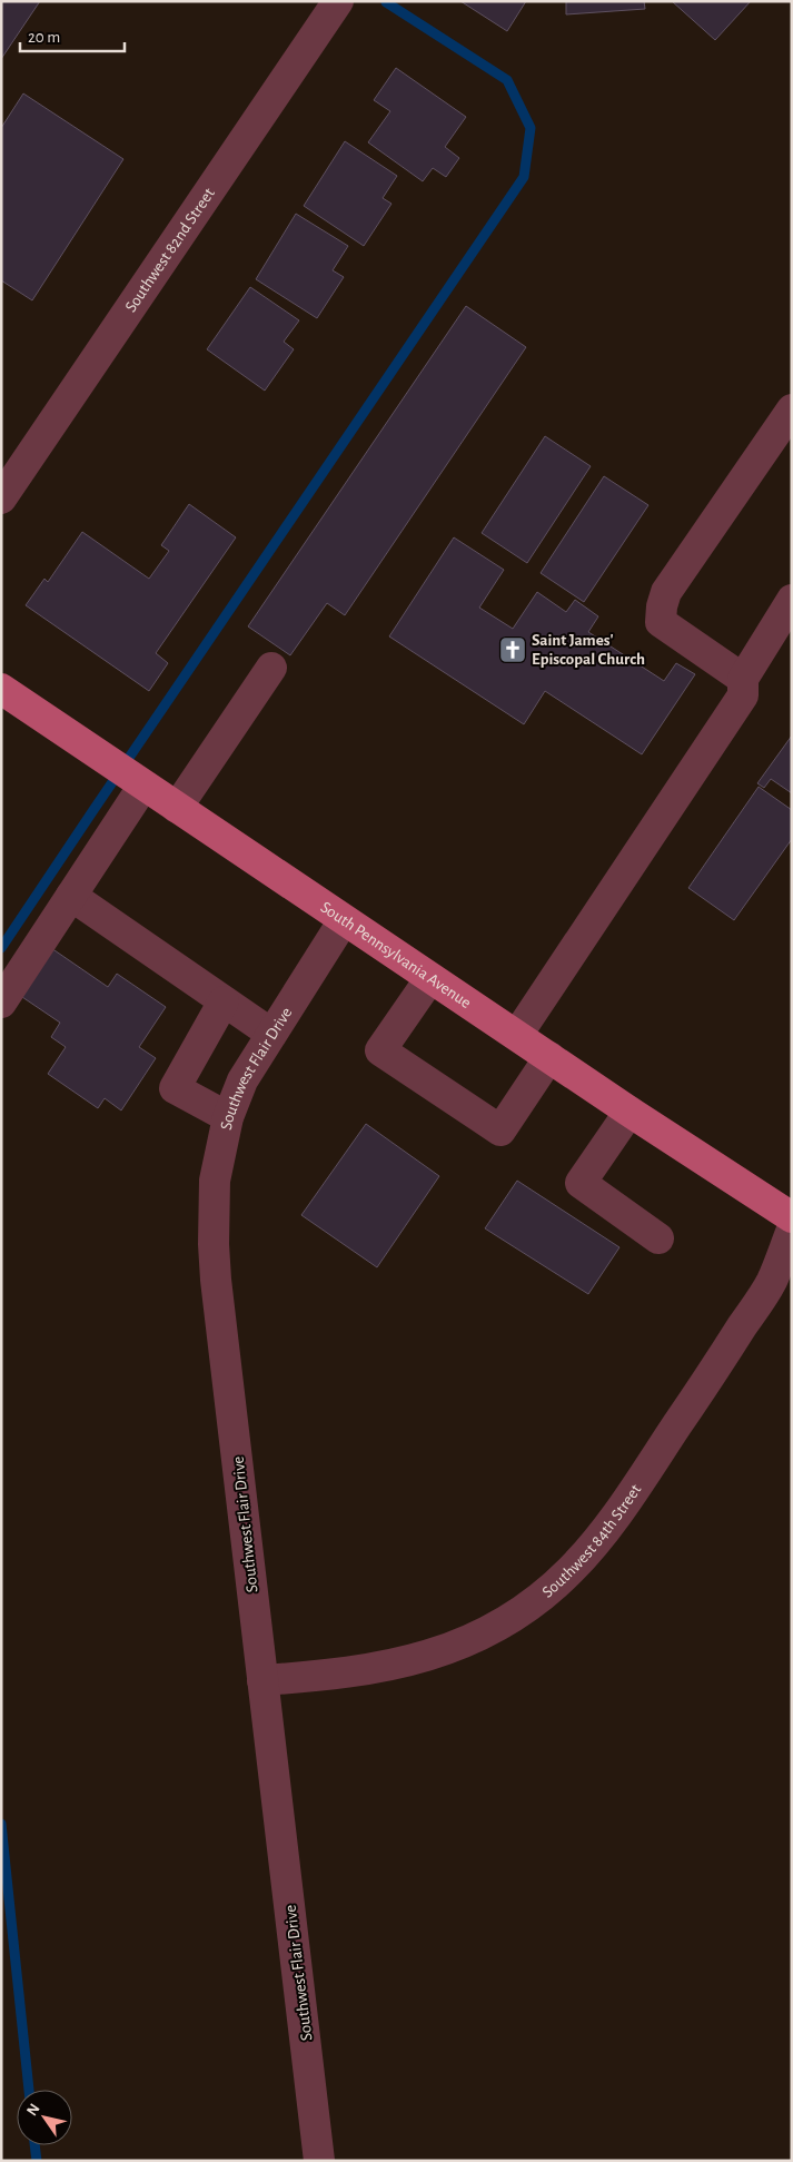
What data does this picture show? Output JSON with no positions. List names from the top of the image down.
{
  "streets": {
    "main road": ["South Pennsylvania Avenue"],
    "street": ["Southwest 82nd Street", "Southwest Flair Drive", "Southwest 84th Street"]
  },
  "crossings": [
    ["South Pennsylvania Avenue", "Southwest Flair Drive"],
    ["Southwest Flair Drive", "Southwest 84th Street"]
  ],
  "places": {
    "church": ["Saint James' Episcopal Church"]
  },
  "scale_bar": "20 m",
  "north": "top left"
}
